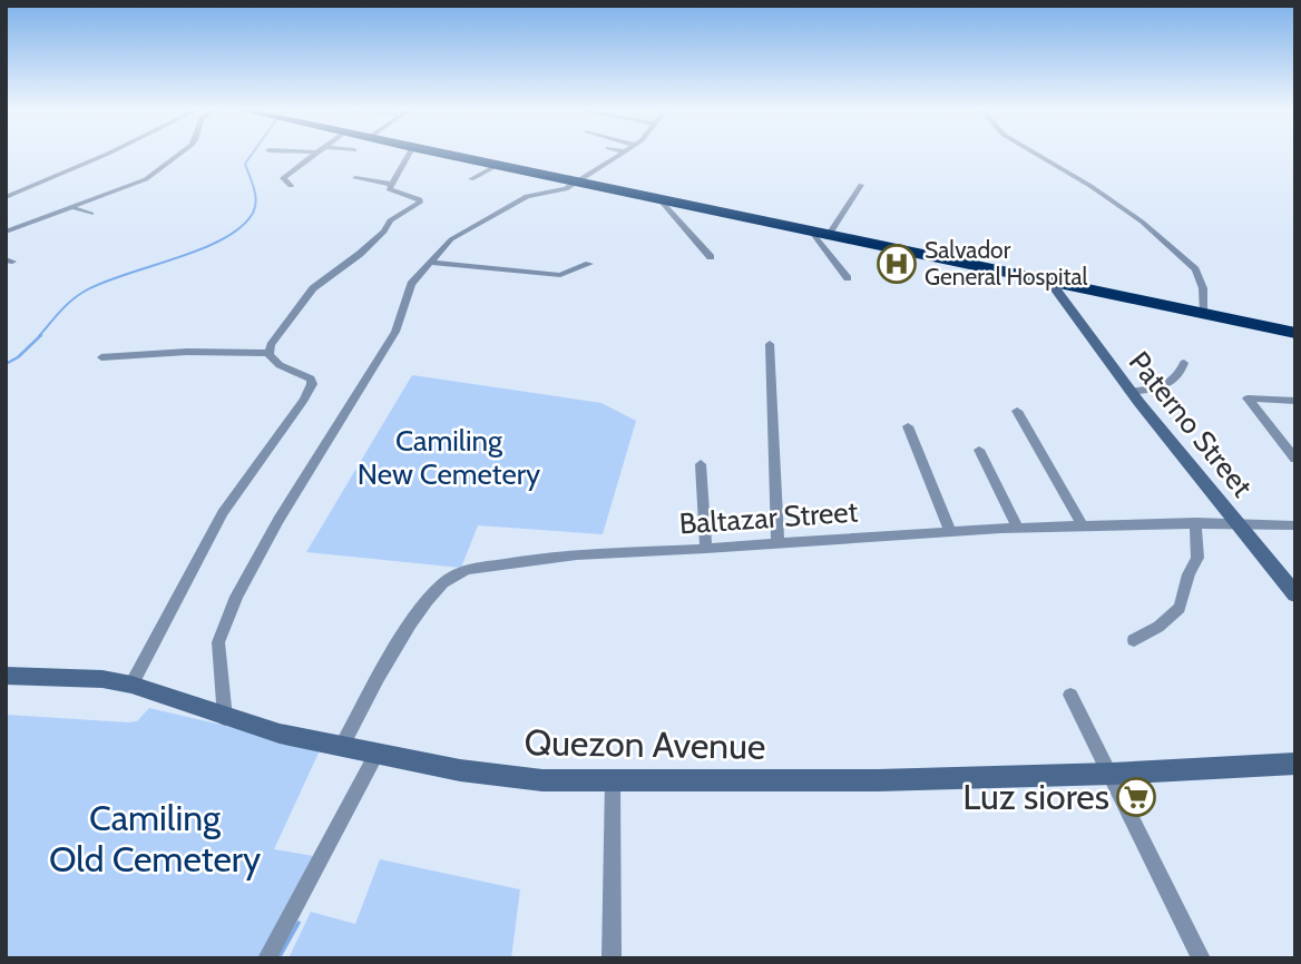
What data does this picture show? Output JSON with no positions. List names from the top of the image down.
{
  "streets": {
    "street": ["Paterno Street", "Baltazar Street", "Quezon Avenue"]
  },
  "crossings": [
    ["Paterno Street", "Baltazar Street"],
    ["Baltazar Street", "Quezon Avenue"]
  ],
  "parks": ["Camiling New Cemetery", "Camiling Old Cemetery"],
  "places": {
    "hospital": ["Salvador General Hospital"],
    "supermarket": ["Luz siores"]
  }
}
